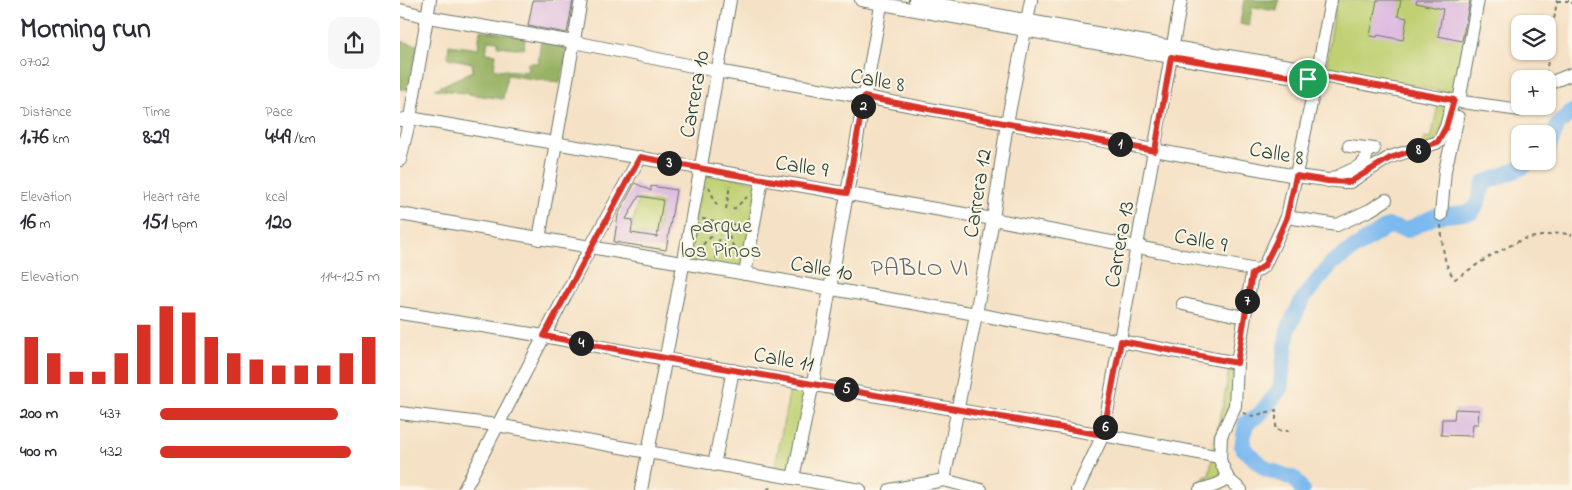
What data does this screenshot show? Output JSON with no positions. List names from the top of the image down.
{
  "streets": {
    "street": [
      "Calle 8",
      "Carrera 10",
      "Calle 9",
      "Carrera 12",
      "Carrera 13",
      "Calle 10",
      "Calle 11"
    ]
  },
  "crossings": [
    ["Calle 8", "Carrera 10"],
    ["Calle 8", "Carrera 12"],
    ["Calle 8", "Carrera 13"],
    ["Carrera 10", "Calle 9"],
    ["Carrera 10", "Calle 10"],
    ["Carrera 10", "Calle 11"],
    ["Calle 9", "Carrera 12"],
    ["Calle 9", "Carrera 13"],
    ["Carrera 12", "Calle 10"],
    ["Carrera 12", "Calle 11"],
    ["Carrera 13", "Calle 10"],
    ["Carrera 13", "Calle 11"]
  ],
  "districts": ["PABLO VI"],
  "parks": ["parque los Pinos"],
  "page": {
    "heading": ["Morning run", "07:02"],
    "map_buttons": ["+", "−"],
    "stats": [
      ["Distance", "1.76 km"],
      ["Time", "8:29"],
      ["Pace", "4:49 /km"],
      ["Elevation", "16 m"],
      ["Heart rate", "151 bpm"],
      ["kcal", "120"]
    ],
    "pins": [
      "2",
      "1",
      "8",
      "3",
      "7",
      "4",
      "5",
      "6"
    ],
    "chart": ["Elevation", "114–125 m"],
    "list": [
      {
        "name": "200 m",
        "note": "4:37"
      },
      {
        "name": "400 m",
        "note": "4:32"
      }
    ]
  }
}
